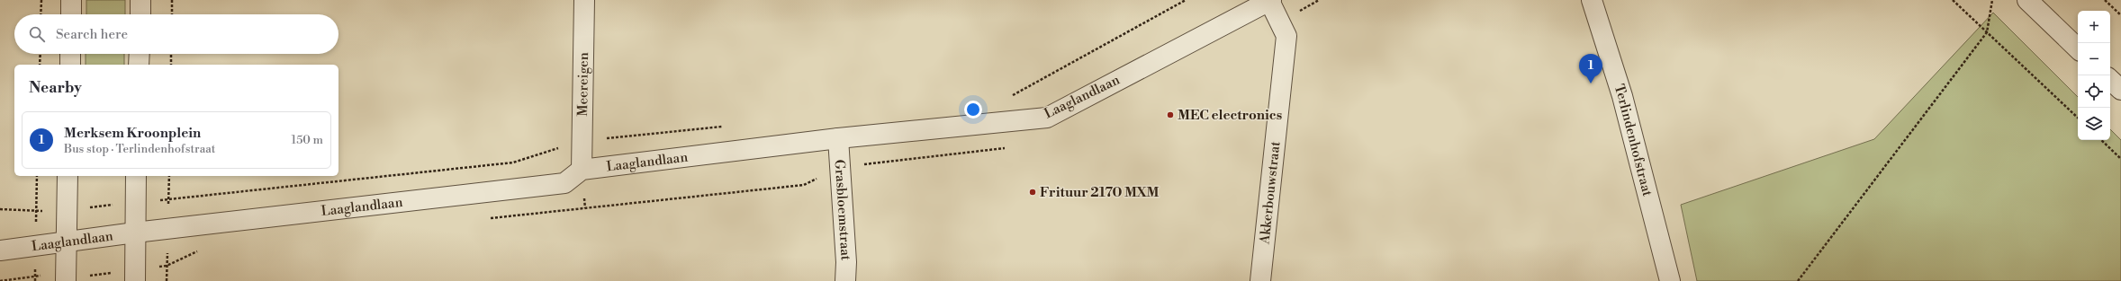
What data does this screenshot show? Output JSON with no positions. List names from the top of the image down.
{
  "streets": {
    "street": [
      "Meereigen",
      "Laaglandlaan",
      "Terlindenhofstraat",
      "Akkerbouwstraat",
      "Grasbloemstraat"
    ]
  },
  "crossings": [
    ["Meereigen", "Laaglandlaan"],
    ["Laaglandlaan", "Akkerbouwstraat"],
    ["Laaglandlaan", "Grasbloemstraat"]
  ],
  "places": ["MEC electronics", "Frituur 2170 MXM"],
  "page": {
    "map_buttons": ["+", "−"],
    "search": "Search here",
    "pins": "1",
    "heading": "Nearby",
    "list": [
      {
        "mark": "1",
        "name": "Merksem Kroonplein",
        "note": "Bus stop · Terlindenhofstraat",
        "value": "150 m"
      }
    ]
  }
}
